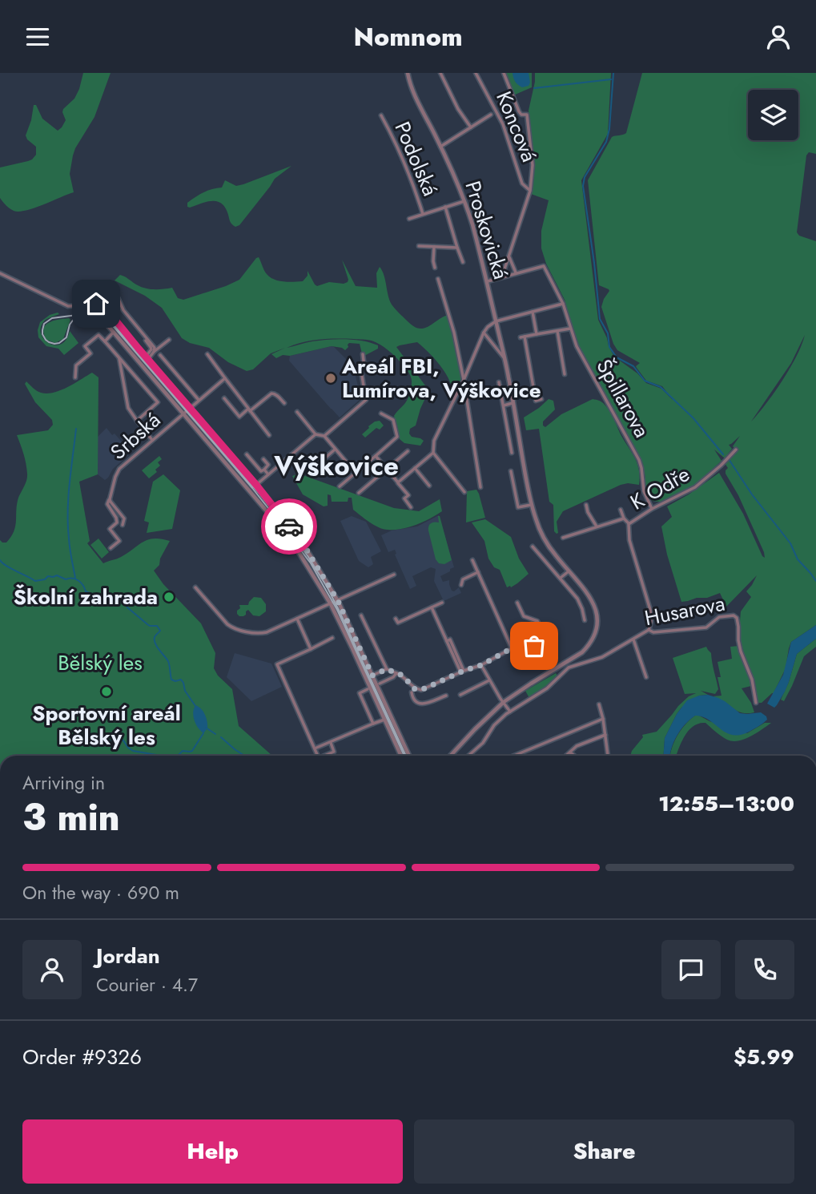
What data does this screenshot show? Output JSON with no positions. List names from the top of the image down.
{
  "streets": {
    "street": [
      "Koncová",
      "Podolská",
      "Proskovická",
      "Špillarova",
      "Srbská",
      "K Odře",
      "Husarova"
    ]
  },
  "crossings": [
    ["Podolská", "Proskovická"],
    ["Proskovická", "Špillarova"],
    ["Špillarova", "K Odře"],
    ["K Odře", "Husarova"]
  ],
  "districts": ["Výškovice"],
  "parks": ["Bělský les"],
  "places": ["Areál FBI, Lumírova, Výškovice", "Školní zahrada", "Sportovní areál Bělský les"],
  "page": {
    "header": "Nomnom",
    "heading": ["3 min", "Arriving in", "12:55–13:00"],
    "panel": [
      "Jordan",
      "Courier · 4.7",
      "Order #9326",
      "$5.99"
    ],
    "bar": "On the way · 690 m",
    "buttons": ["Help", "Share"]
  }
}
